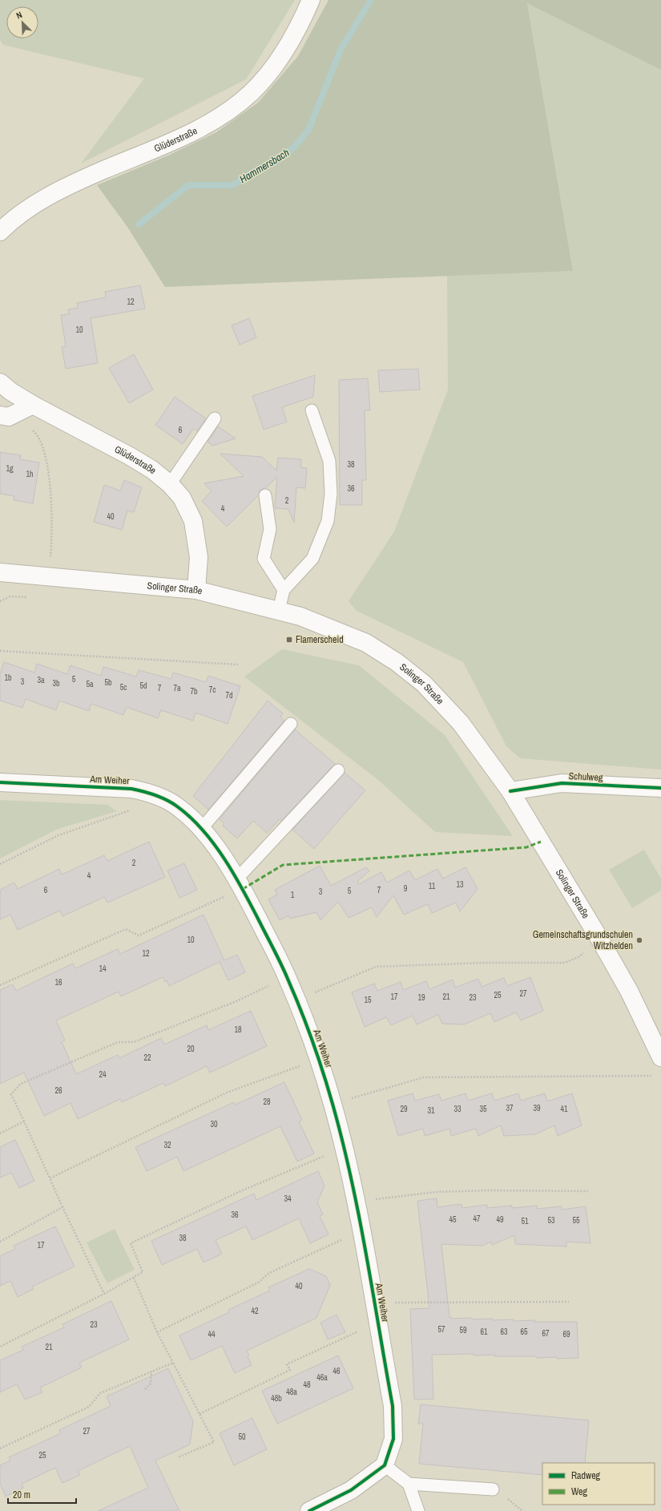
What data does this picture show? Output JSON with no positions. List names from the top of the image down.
{
  "streets": {
    "main road": [
      "Glüderstraße",
      "Solinger Straße",
      "Schulweg",
      "Am Weiher"
    ]
  },
  "crossings": [
    ["Glüderstraße", "Solinger Straße"],
    ["Solinger Straße", "Schulweg"]
  ],
  "water": ["Hammersbach"],
  "places": {
    "transit": ["Flamerscheid"],
    "other": ["Gemeinschaftsgrundschulen Witzhelden"]
  },
  "house_numbers": [
    "12",
    "10",
    "6",
    "38",
    "1g",
    "1h",
    "36",
    "2",
    "4",
    "40",
    "1b",
    "5",
    "3a",
    "3",
    "5b",
    "3b",
    "5a",
    "5d",
    "5c",
    "7",
    "7a",
    "7c",
    "7b",
    "7d",
    "2",
    "4",
    "13",
    "11",
    "9",
    "6",
    "7",
    "5",
    "3",
    "1",
    "10",
    "12",
    "14",
    "16",
    "27",
    "25",
    "17",
    "21",
    "19",
    "23",
    "15",
    "18",
    "20",
    "22",
    "24",
    "26",
    "28",
    "37",
    "39",
    "29",
    "33",
    "35",
    "41",
    "31",
    "30",
    "32",
    "34",
    "36",
    "47",
    "45",
    "49",
    "53",
    "55",
    "51",
    "38",
    "17",
    "40",
    "42",
    "23",
    "57",
    "59",
    "61",
    "63",
    "65",
    "67",
    "44",
    "69",
    "21",
    "46",
    "46a",
    "48",
    "48a",
    "48b",
    "27",
    "50",
    "25"
  ],
  "legend": ["Radweg", "Weg"],
  "scale_bar": "20 m",
  "north": "top left"
}
